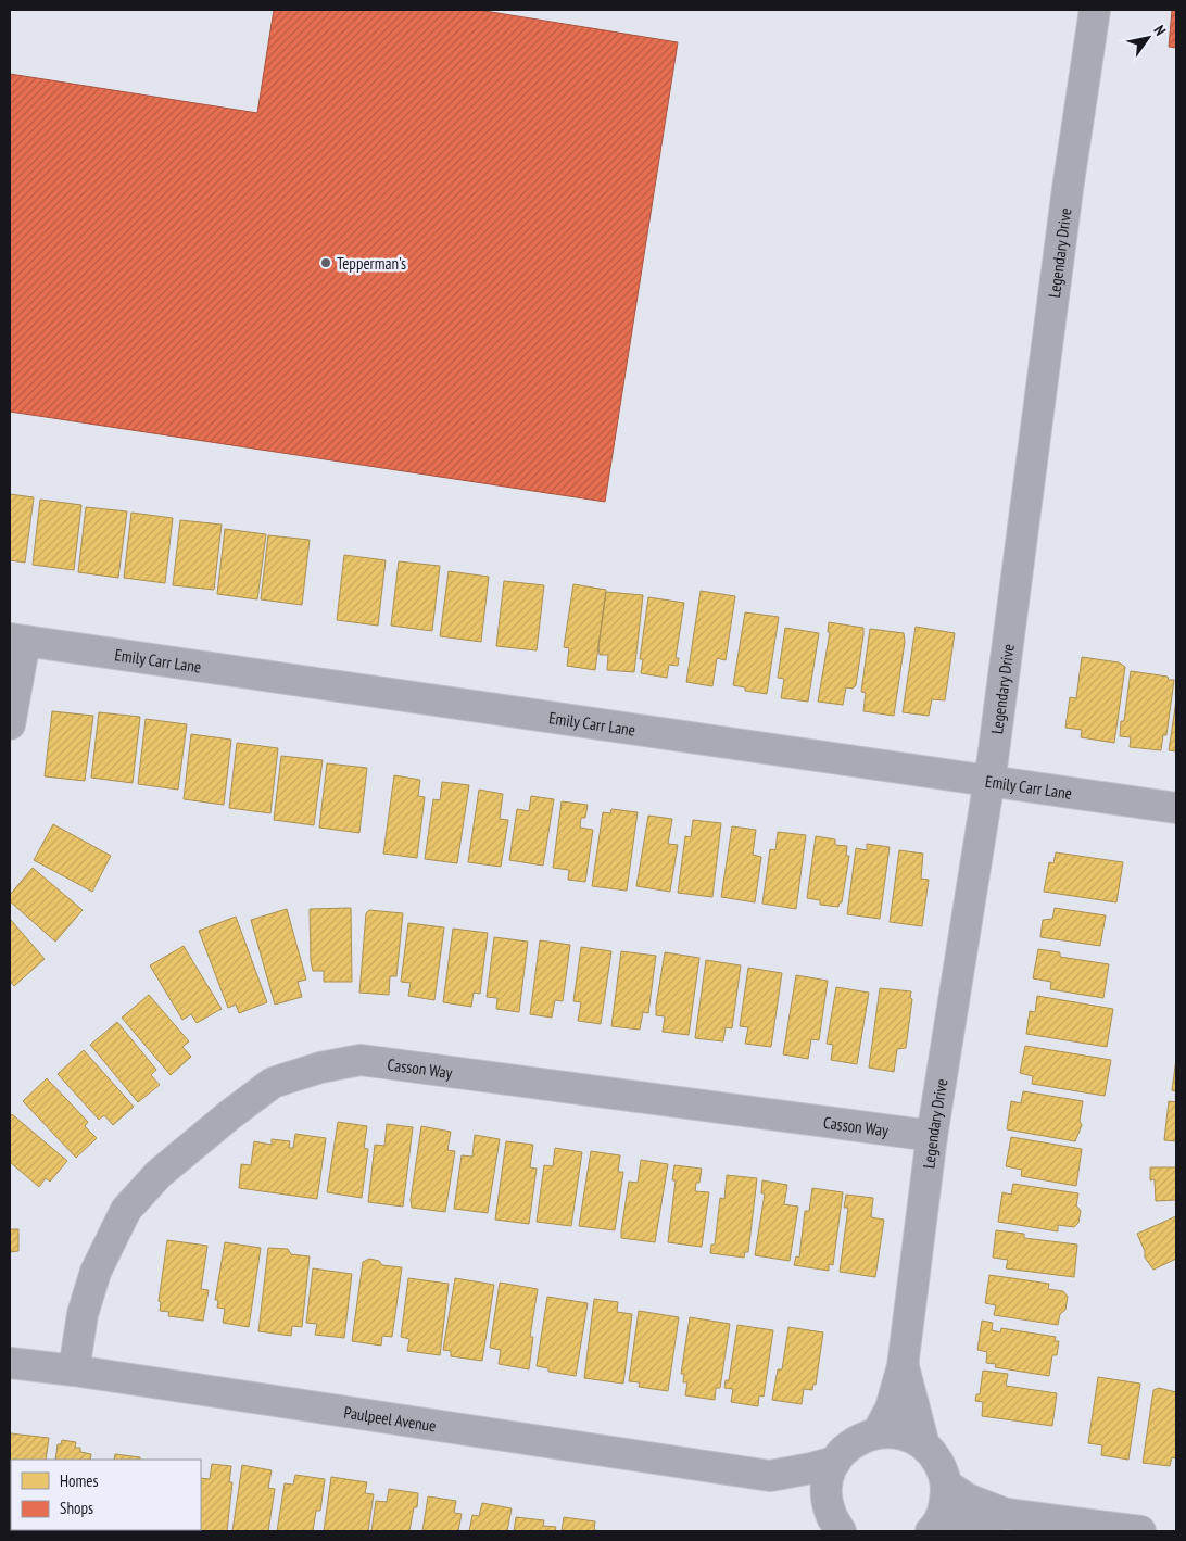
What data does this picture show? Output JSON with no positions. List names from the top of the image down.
{
  "streets": {
    "street": [
      "Legendary Drive",
      "Emily Carr Lane",
      "Casson Way",
      "Paulpeel Avenue"
    ]
  },
  "crossings": [
    ["Legendary Drive", "Emily Carr Lane"],
    ["Legendary Drive", "Casson Way"],
    ["Casson Way", "Paulpeel Avenue"]
  ],
  "places": ["Tepperman's"],
  "legend": ["Homes", "Shops"],
  "north": "top right"
}
